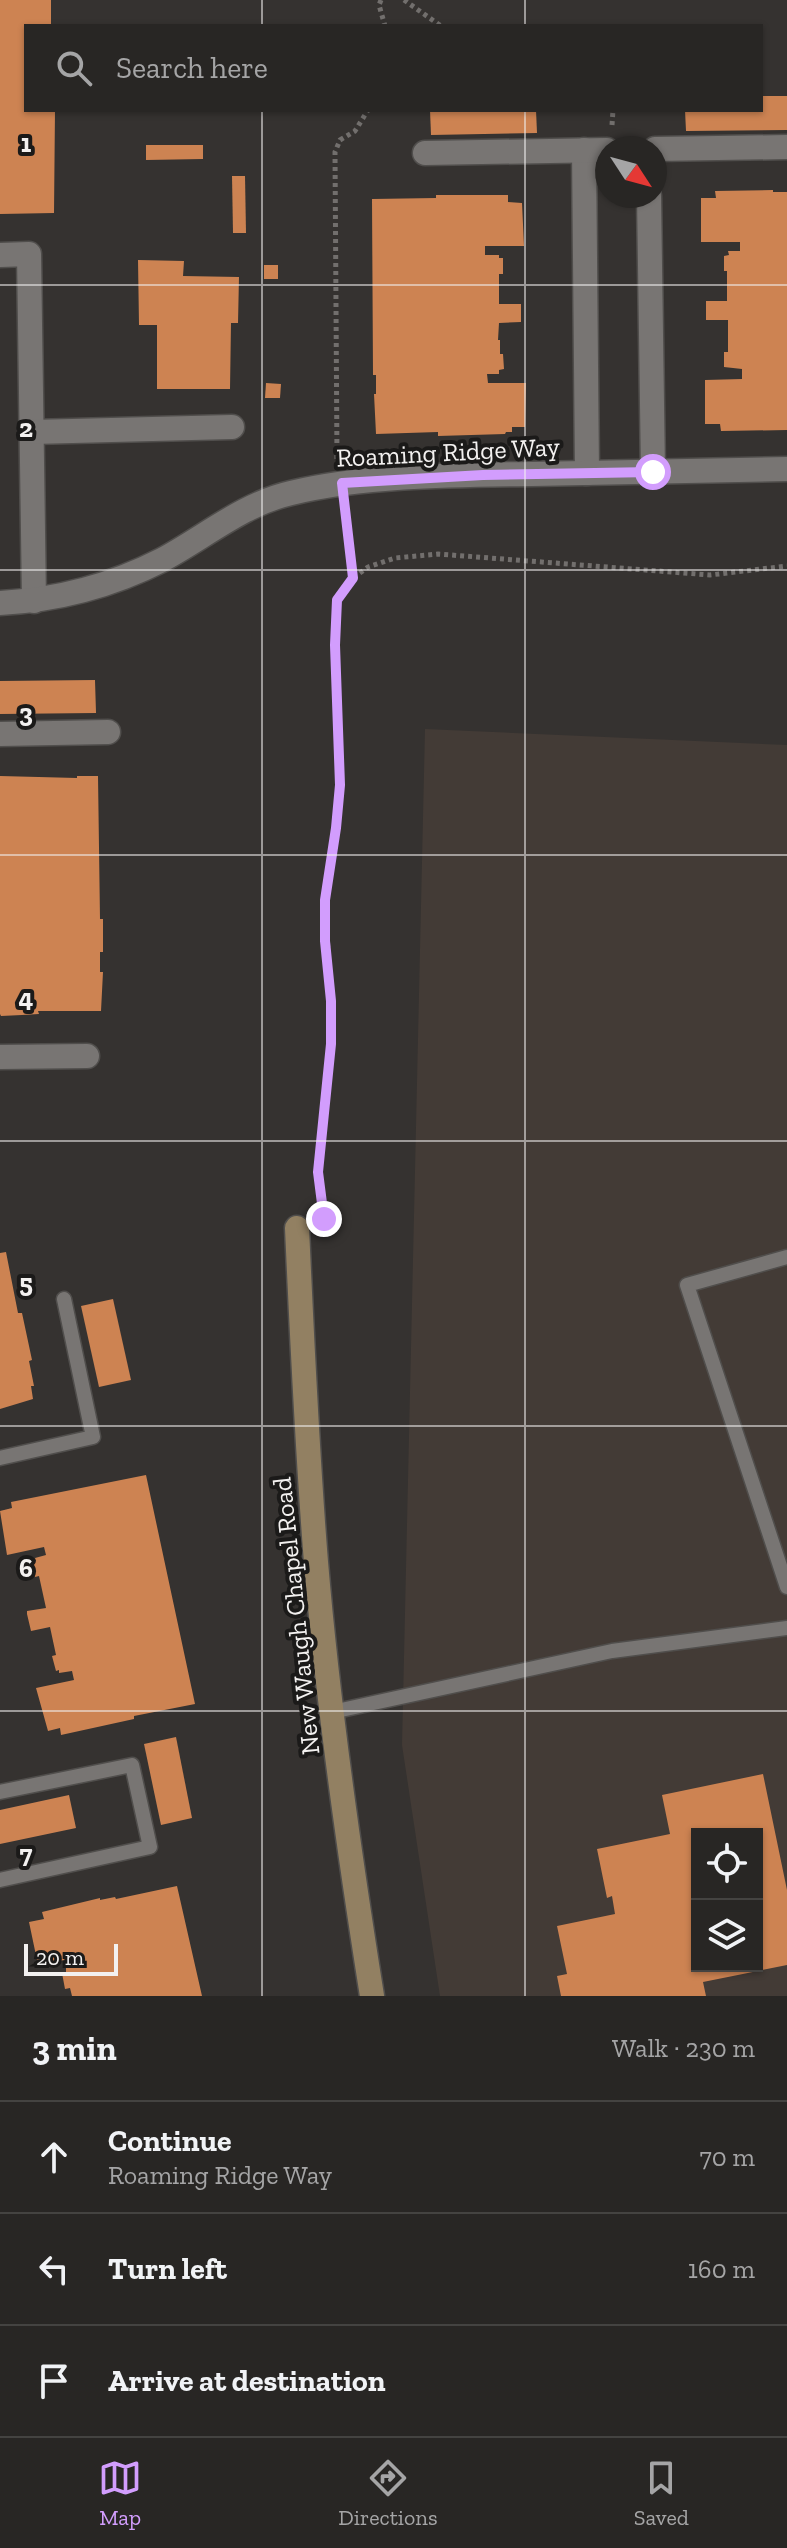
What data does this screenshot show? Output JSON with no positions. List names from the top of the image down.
{
  "streets": {
    "street": ["Roaming Ridge Way", "New Waugh Chapel Road"]
  },
  "scale_bar": "20 m",
  "north": "bottom right",
  "page": {
    "search": "Search here",
    "scale": "20 m",
    "heading": ["3 min", "Walk · 230 m"],
    "list": [
      ["Continue", "Roaming Ridge Way", "70 m"],
      ["Turn left", "160 m"],
      "Arrive at destination"
    ],
    "nav": ["Map", "Directions", "Saved"]
  },
  "grid": {
    "rows": [
      "1",
      "2",
      "3",
      "4",
      "5",
      "6",
      "7"
    ]
  }
}
